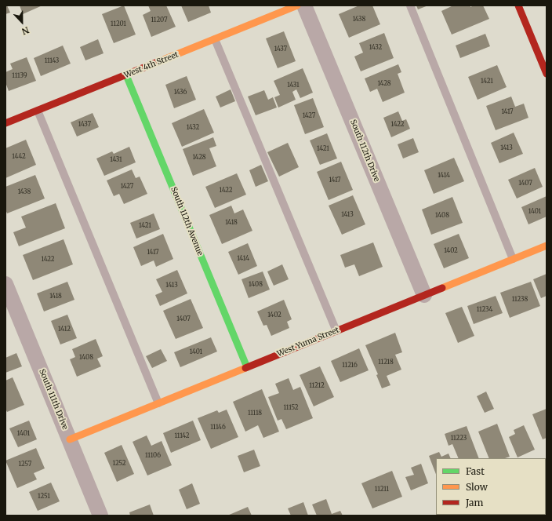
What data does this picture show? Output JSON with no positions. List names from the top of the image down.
{
  "streets": {
    "street": [
      "West 4th Street",
      "South 112th Drive",
      "South 112th Avenue",
      "West Yuma Street",
      "South 111th Drive"
    ]
  },
  "crossings": [
    ["West 4th Street", "South 112th Avenue"],
    ["South 112th Drive", "West Yuma Street"],
    ["South 112th Avenue", "West Yuma Street"],
    ["West Yuma Street", "South 111th Drive"]
  ],
  "house_numbers": [
    "1438",
    "11207",
    "11201",
    "1432",
    "1437",
    "11143",
    "11139",
    "1421",
    "1428",
    "1431",
    "1436",
    "1417",
    "1427",
    "1437",
    "1422",
    "1432",
    "1413",
    "1421",
    "1442",
    "1428",
    "1431",
    "1414",
    "1417",
    "1407",
    "1427",
    "1422",
    "1438",
    "1401",
    "1413",
    "1408",
    "1418",
    "1421",
    "1402",
    "1417",
    "1414",
    "1422",
    "1408",
    "1413",
    "1418",
    "11238",
    "11234",
    "1402",
    "1407",
    "1412",
    "1401",
    "1408",
    "11218",
    "11216",
    "11212",
    "11152",
    "11118",
    "11146",
    "1401",
    "11142",
    "11223",
    "11106",
    "1252",
    "1257",
    "11211",
    "1251"
  ],
  "legend": ["Fast", "Slow", "Jam"],
  "north": "bottom"
}
